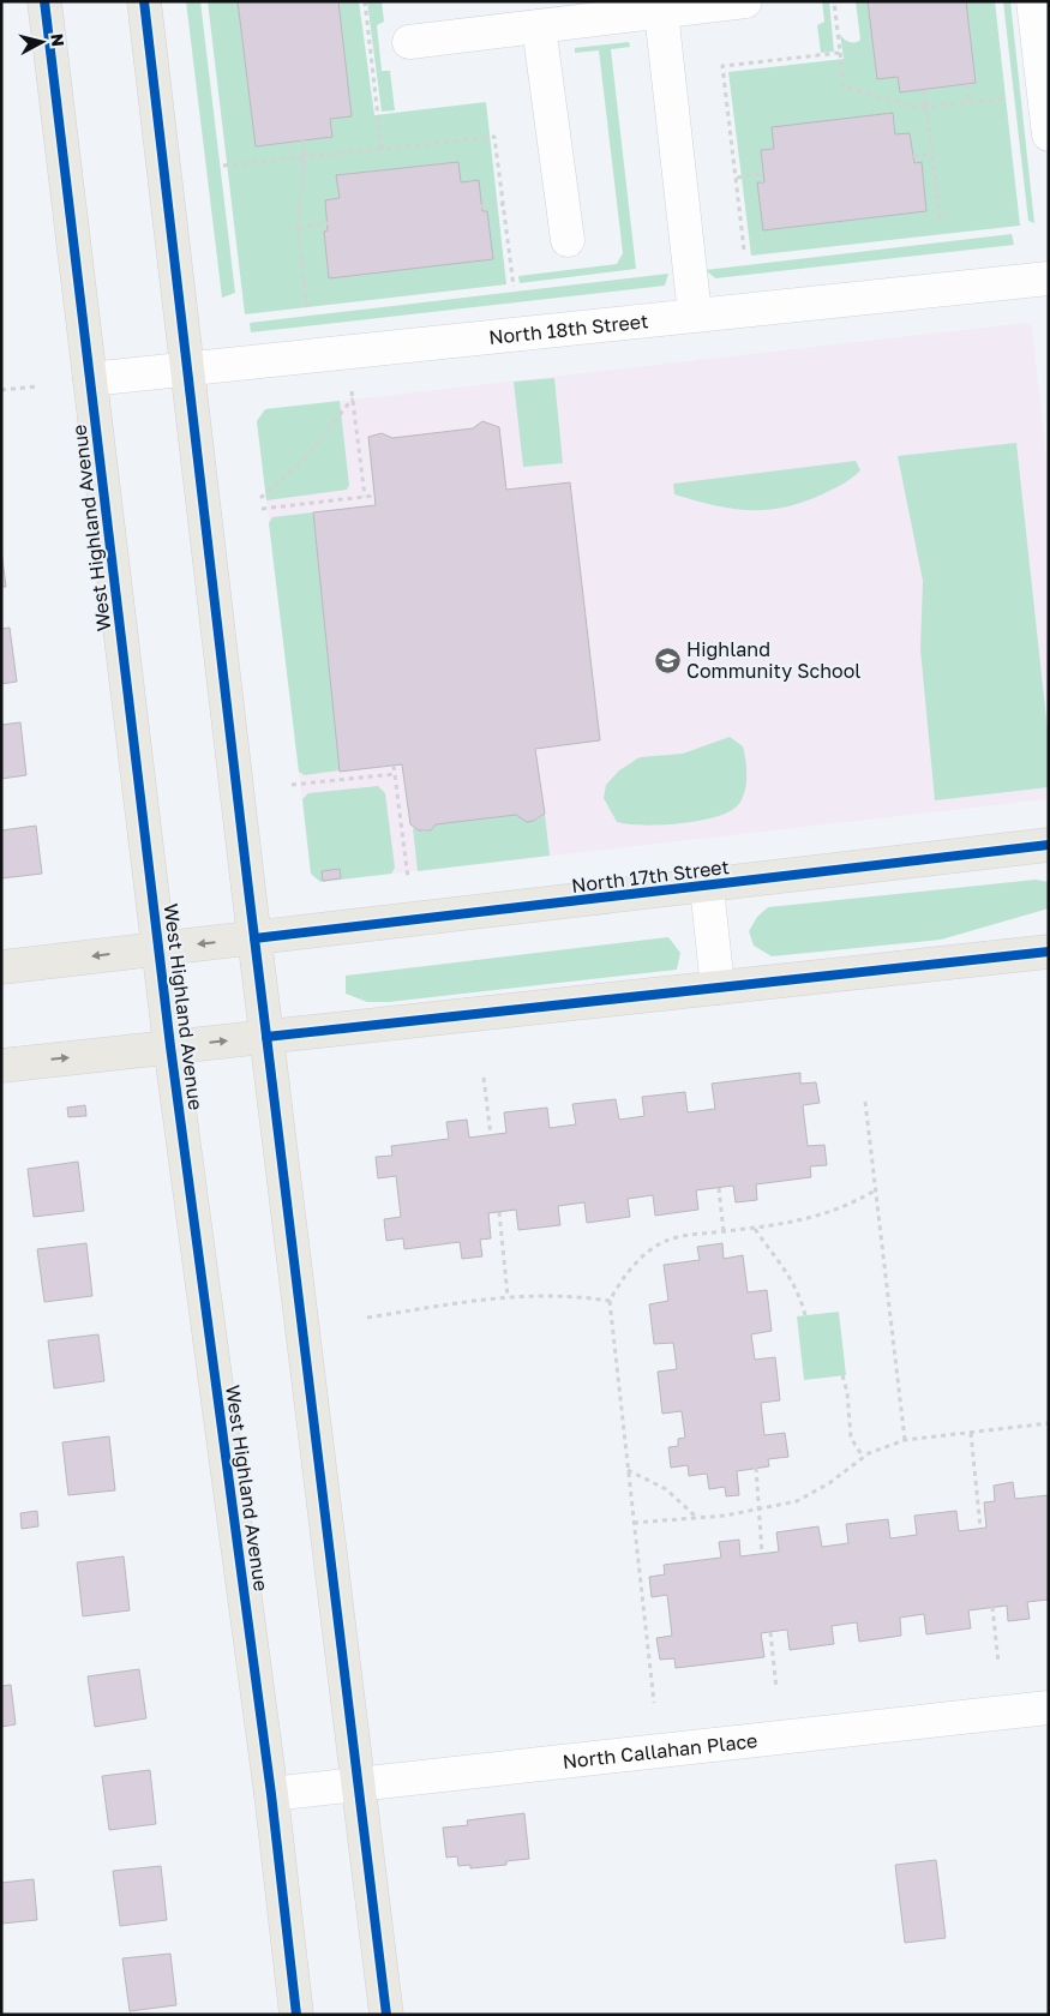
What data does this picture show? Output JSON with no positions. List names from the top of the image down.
{
  "streets": {
    "main road": ["West Highland Avenue", "North 17th Street"],
    "street": ["North 18th Street", "North Callahan Place"]
  },
  "crossings": [
    ["North 18th Street", "West Highland Avenue"],
    ["West Highland Avenue", "North 17th Street"],
    ["West Highland Avenue", "North Callahan Place"]
  ],
  "places": {
    "school or university": ["Highland Community School"]
  },
  "north": "right"
}
